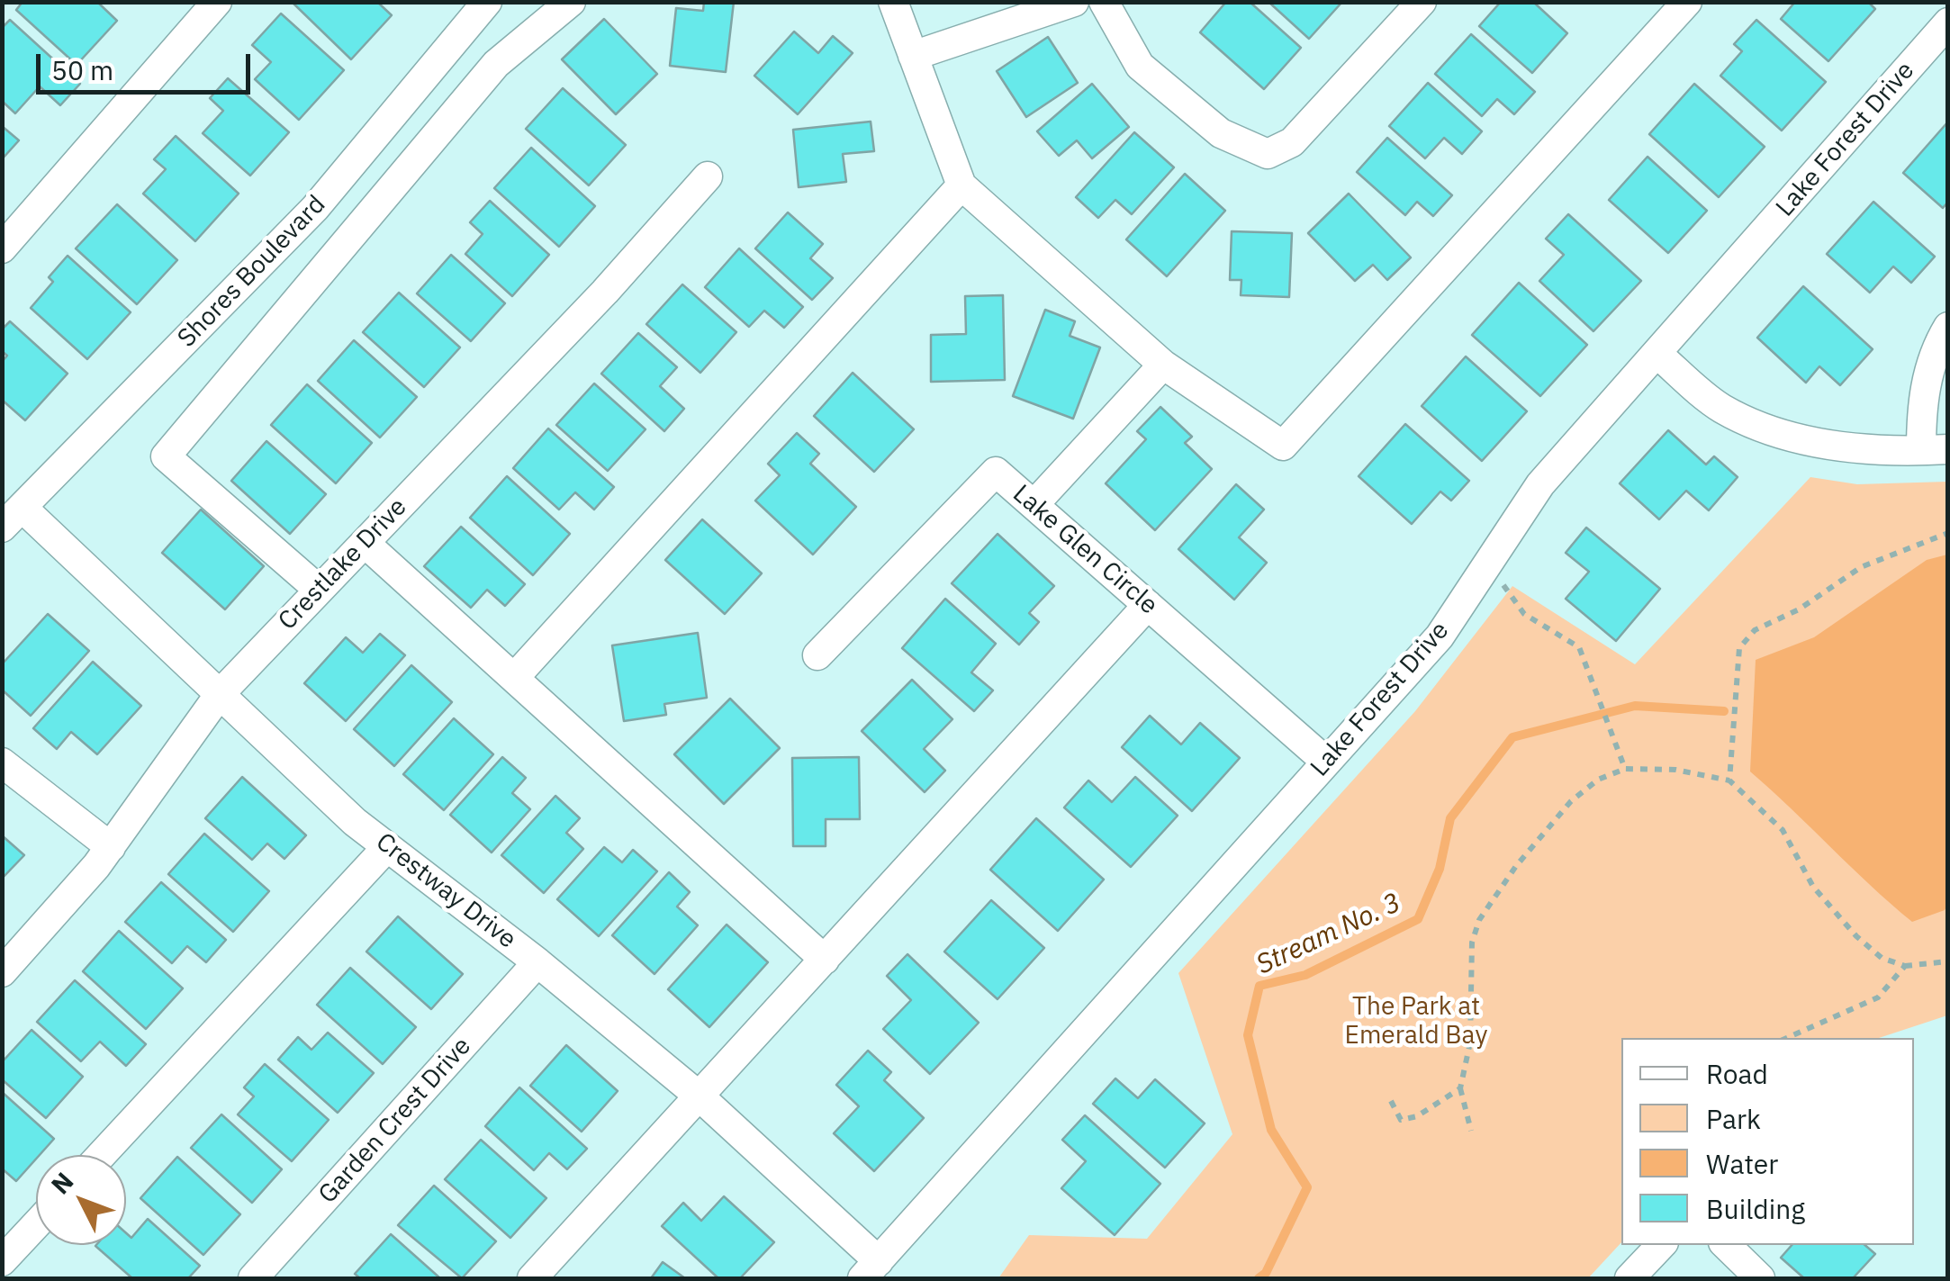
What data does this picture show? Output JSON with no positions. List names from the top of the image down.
{
  "streets": {
    "street": [
      "Lake Forest Drive",
      "Shores Boulevard",
      "Lake Glen Circle",
      "Crestlake Drive",
      "Crestway Drive",
      "Garden Crest Drive"
    ]
  },
  "crossings": [
    ["Lake Forest Drive", "Lake Glen Circle"],
    ["Lake Forest Drive", "Crestway Drive"],
    ["Shores Boulevard", "Crestway Drive"],
    ["Crestlake Drive", "Crestway Drive"],
    ["Crestway Drive", "Garden Crest Drive"]
  ],
  "water": ["Stream No. 3"],
  "parks": ["The Park at Emerald Bay"],
  "legend": [
    "Road",
    "Park",
    "Water",
    "Building"
  ],
  "scale_bar": "50 m",
  "north": "top left"
}
